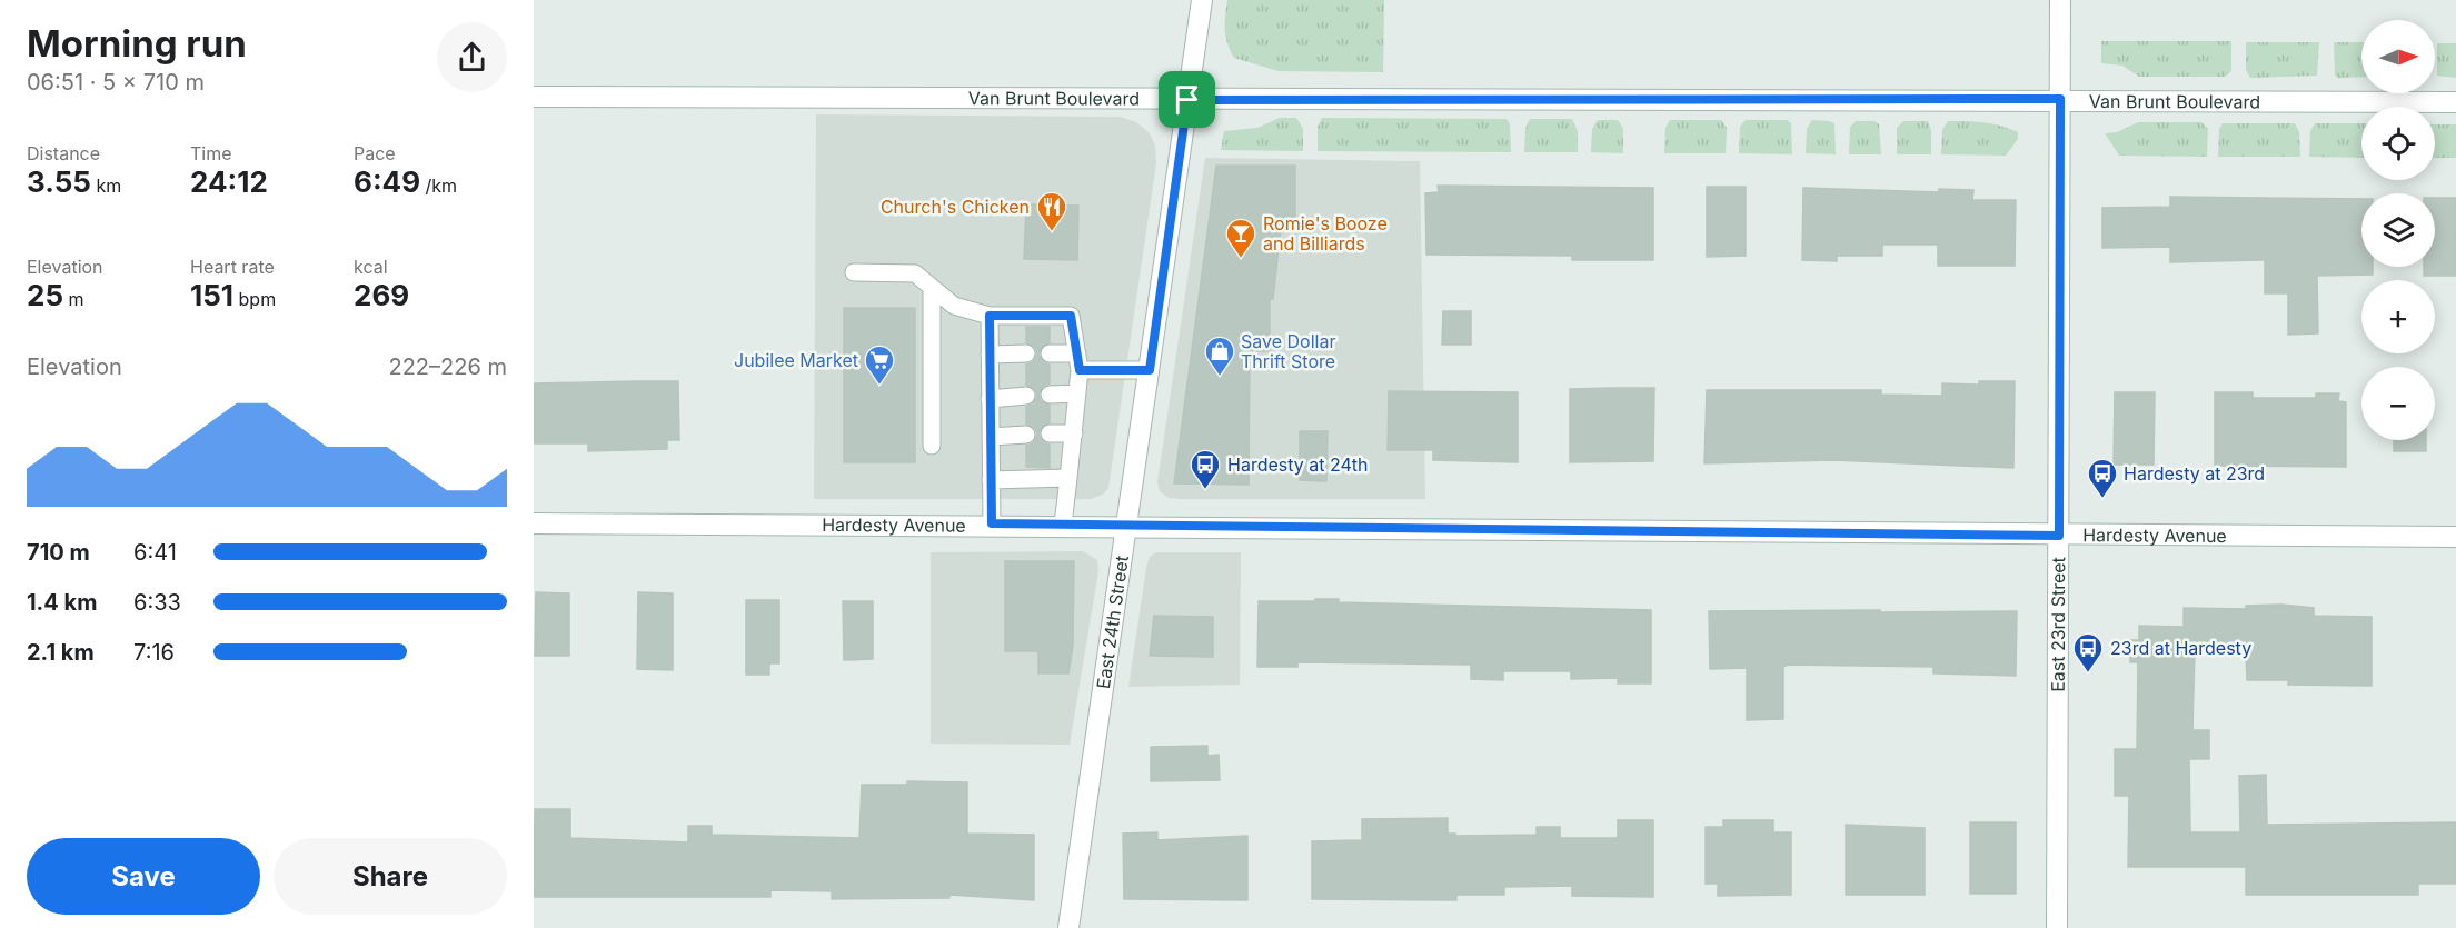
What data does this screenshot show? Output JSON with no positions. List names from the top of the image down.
{
  "streets": {
    "street": [
      "Van Brunt Boulevard",
      "Hardesty Avenue",
      "East 24th Street",
      "East 23rd Street"
    ]
  },
  "crossings": [
    ["Van Brunt Boulevard", "East 24th Street"],
    ["Van Brunt Boulevard", "East 23rd Street"],
    ["Hardesty Avenue", "East 24th Street"],
    ["Hardesty Avenue", "East 23rd Street"]
  ],
  "places": {
    "restaurant": ["Church's Chicken"],
    "bar": ["Romie's Booze and Billiards"],
    "shop": ["Save Dollar Thrift Store"],
    "supermarket": ["Jubilee Market"],
    "bus stop": ["Hardesty at 24th", "Hardesty at 23rd", "23rd at Hardesty"]
  },
  "north": "right",
  "page": {
    "heading": ["Morning run", "06:51 · 5 × 710 m"],
    "map_buttons": ["+", "−"],
    "stats": [
      ["Distance", "3.55 km"],
      ["Time", "24:12"],
      ["Pace", "6:49 /km"],
      ["Elevation", "25 m"],
      ["Heart rate", "151 bpm"],
      ["kcal", "269"]
    ],
    "chart": ["Elevation", "222–226 m"],
    "list": [
      {
        "name": "710 m",
        "note": "6:41"
      },
      {
        "name": "1.4 km",
        "note": "6:33"
      },
      {
        "name": "2.1 km",
        "note": "7:16"
      }
    ],
    "buttons": ["Save", "Share"]
  }
}
